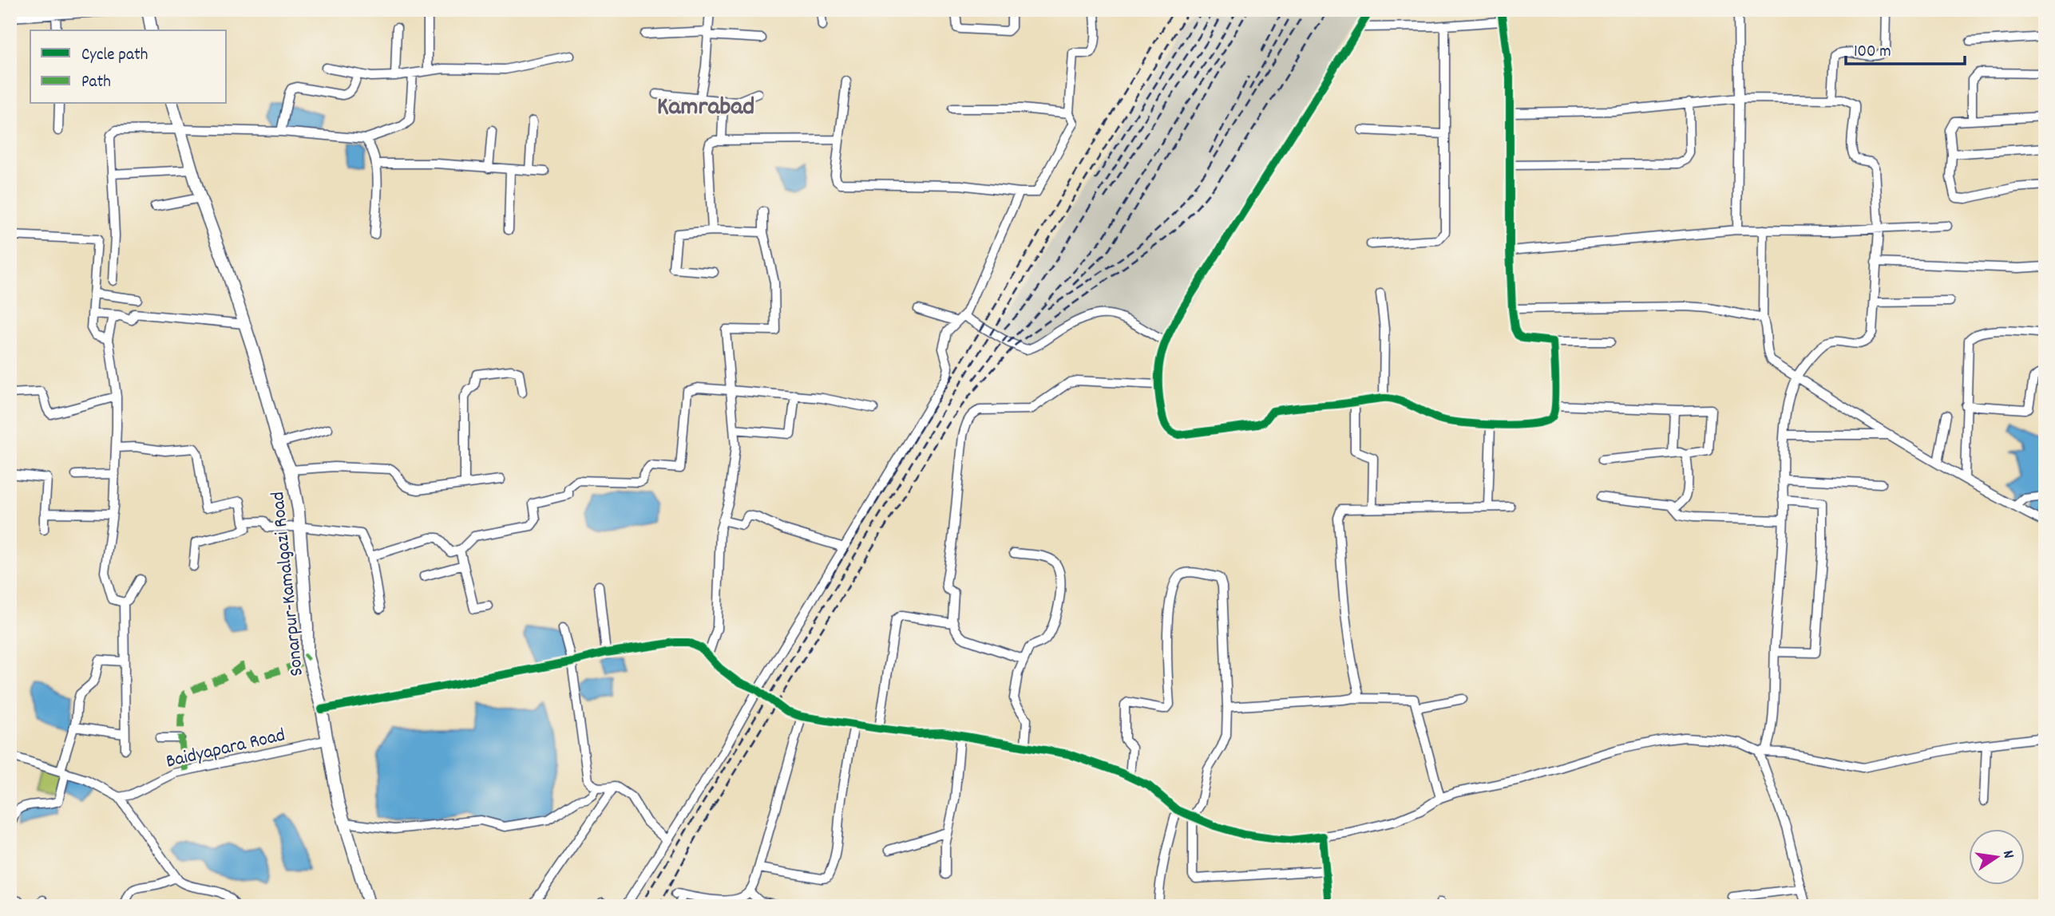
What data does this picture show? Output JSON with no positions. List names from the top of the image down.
{
  "streets": {
    "main road": ["Sonarpur-Kamalgazi Road"],
    "street": ["Baidyapara Road"]
  },
  "crossings": [
    ["Sonarpur-Kamalgazi Road", "Baidyapara Road"]
  ],
  "districts": ["Kamrabad"],
  "legend": ["Cycle path", "Path"],
  "scale_bar": "100 m",
  "north": "right"
}
